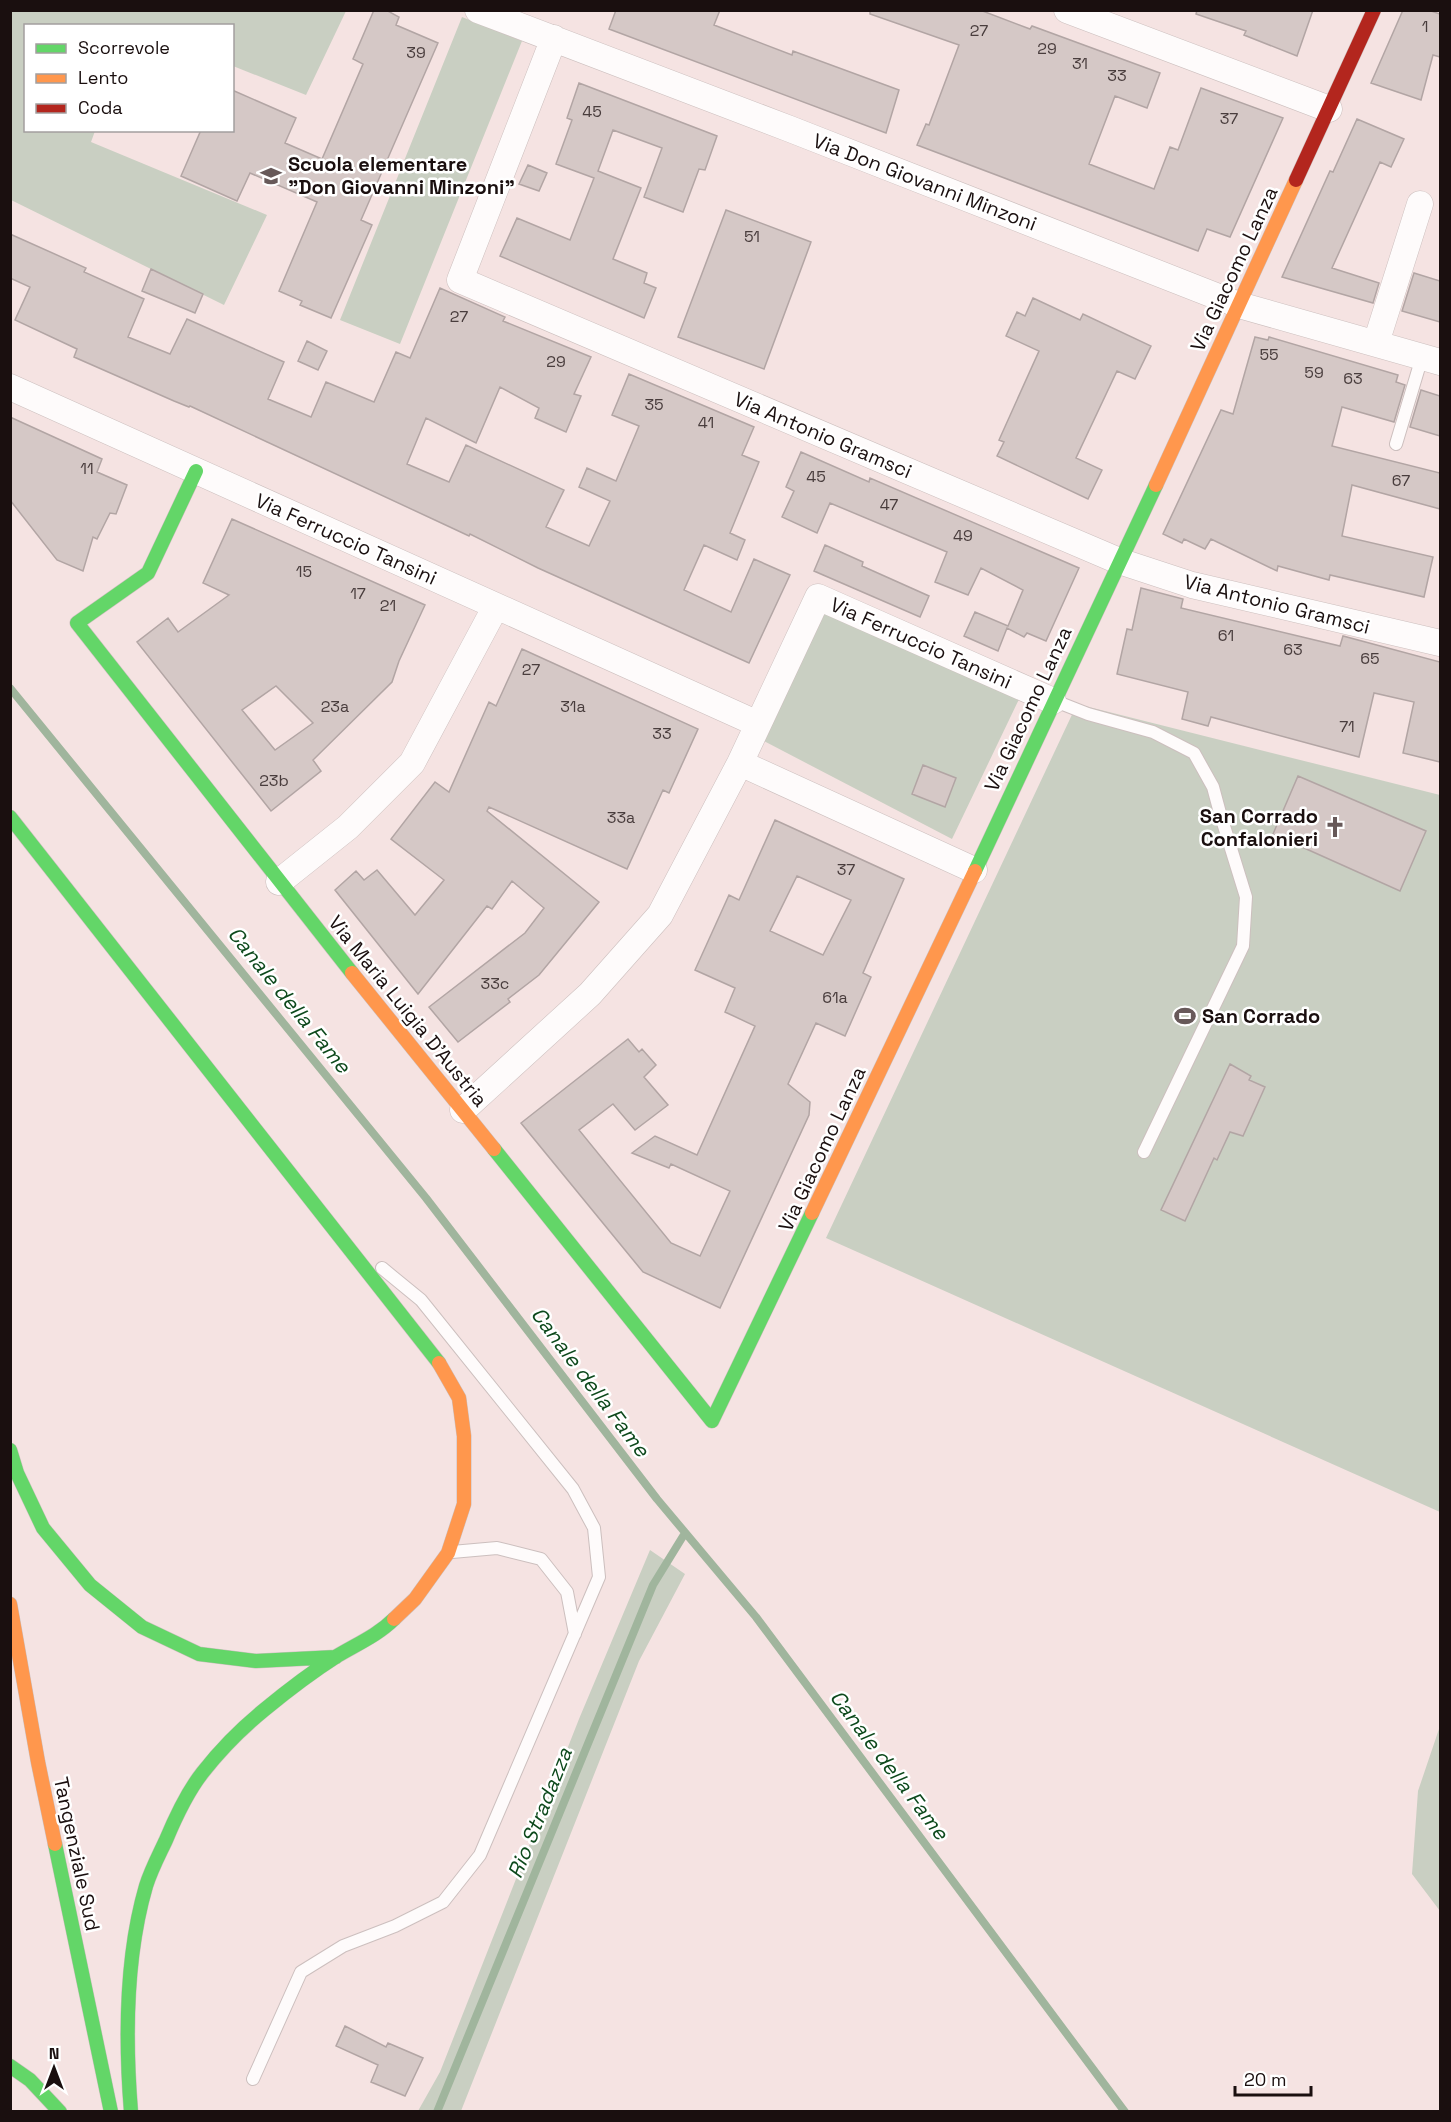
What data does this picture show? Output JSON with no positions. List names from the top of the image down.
{
  "streets": {
    "street": [
      "Via Don Giovanni Minzoni",
      "Via Giacomo Lanza",
      "Via Antonio Gramsci",
      "Via Ferruccio Tansini",
      "Via Maria Luigia D'Austria",
      "Tangenziale Sud"
    ]
  },
  "crossings": [
    ["Via Don Giovanni Minzoni", "Via Giacomo Lanza"],
    ["Via Don Giovanni Minzoni", "Via Antonio Gramsci"],
    ["Via Giacomo Lanza", "Via Antonio Gramsci"],
    ["Via Giacomo Lanza", "Via Ferruccio Tansini"],
    ["Via Giacomo Lanza", "Via Maria Luigia D'Austria"],
    ["Via Ferruccio Tansini", "Via Maria Luigia D'Austria"]
  ],
  "water": ["Canale della Fame", "Rio Stradazza"],
  "places": {
    "school or university": ["Scuola elementare \"Don Giovanni Minzoni\""],
    "church": ["San Corrado Confalonieri"],
    "sports": ["San Corrado"]
  },
  "house_numbers": [
    "1",
    "27",
    "29",
    "39",
    "31",
    "33",
    "45",
    "37",
    "51",
    "27",
    "55",
    "29",
    "59",
    "63",
    "35",
    "41",
    "11",
    "45",
    "67",
    "47",
    "49",
    "15",
    "17",
    "21",
    "61",
    "63",
    "65",
    "27",
    "23a",
    "31a",
    "71",
    "33",
    "23b",
    "33a",
    "37",
    "33c",
    "61a"
  ],
  "legend": ["Scorrevole", "Lento", "Coda"],
  "scale_bar": "20 m",
  "north": "top"
}
